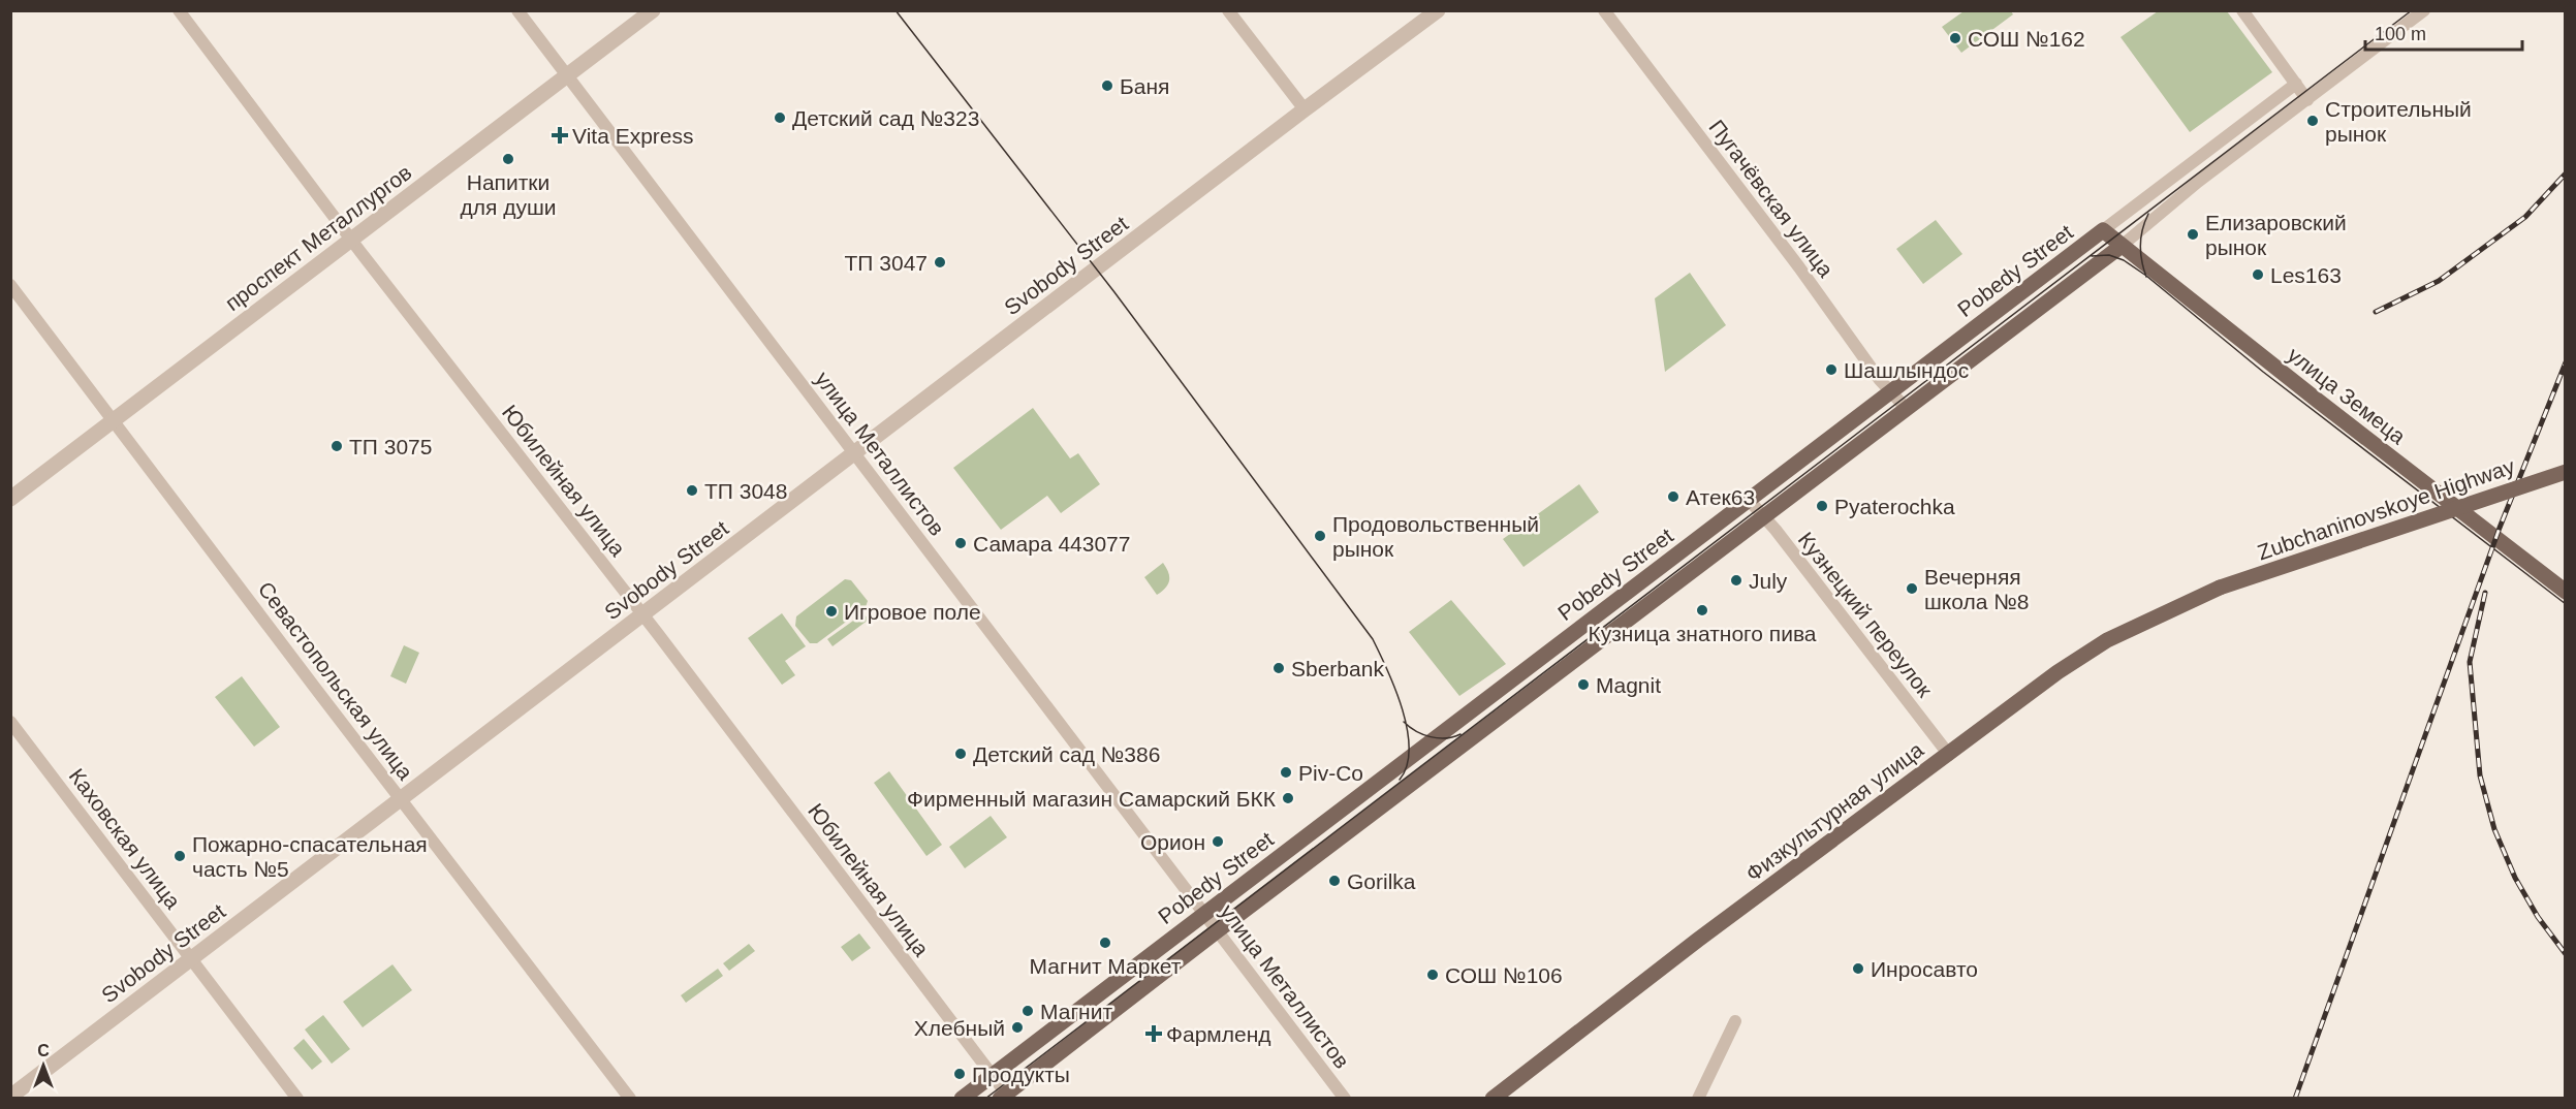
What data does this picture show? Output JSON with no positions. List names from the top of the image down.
{
  "streets": {
    "main road": [
      "Pobedy Street",
      "улица Земеца",
      "Zubchaninovskoye Highway",
      "Физкультурная улица"
    ],
    "street": [
      "Пугачёвская улица",
      "проспект Металлургов",
      "Svobody Street",
      "улица Металлистов",
      "Юбилейная улица",
      "Кузнецкий переулок",
      "Севастопольская улица",
      "Каховская улица"
    ]
  },
  "crossings": [
    ["Пугачёвская улица", "Pobedy Street"],
    ["проспект Металлургов", "улица Металлистов"],
    ["проспект Металлургов", "Юбилейная улица"],
    ["проспект Металлургов", "Севастопольская улица"],
    ["Svobody Street", "улица Металлистов"],
    ["Svobody Street", "Юбилейная улица"],
    ["Svobody Street", "Севастопольская улица"],
    ["Svobody Street", "Каховская улица"],
    ["Pobedy Street", "улица Земеца"],
    ["Pobedy Street", "улица Металлистов"],
    ["Pobedy Street", "Юбилейная улица"],
    ["Pobedy Street", "Кузнецкий переулок"],
    ["Zubchaninovskoye Highway", "Физкультурная улица"],
    ["Кузнецкий переулок", "Физкультурная улица"]
  ],
  "places": {
    "other": [
      "СОШ №162",
      "Баня",
      "Детский сад №323",
      "Строительный рынок",
      "Напитки для души",
      "Елизаровский рынок",
      "ТП 3047",
      "Les163",
      "Шашлындос",
      "ТП 3075",
      "ТП 3048",
      "Атек63",
      "Pyaterochka",
      "Продовольственный рынок",
      "Самара 443077",
      "July",
      "Вечерняя школа №8",
      "Кузница знатного пива",
      "Игровое поле",
      "Sberbank",
      "Magnit",
      "Детский сад №386",
      "Piv-Co",
      "Фирменный магазин Самарский БКК",
      "Орион",
      "Пожарно-спасательная часть №5",
      "Gorilka",
      "Магнит Маркет",
      "Инросавто",
      "СОШ №106",
      "Магнит",
      "Хлебный",
      "Продукты"
    ],
    "health": ["Vita Express", "Фармленд"]
  },
  "scale_bar": "100 m",
  "north": "top"
}
